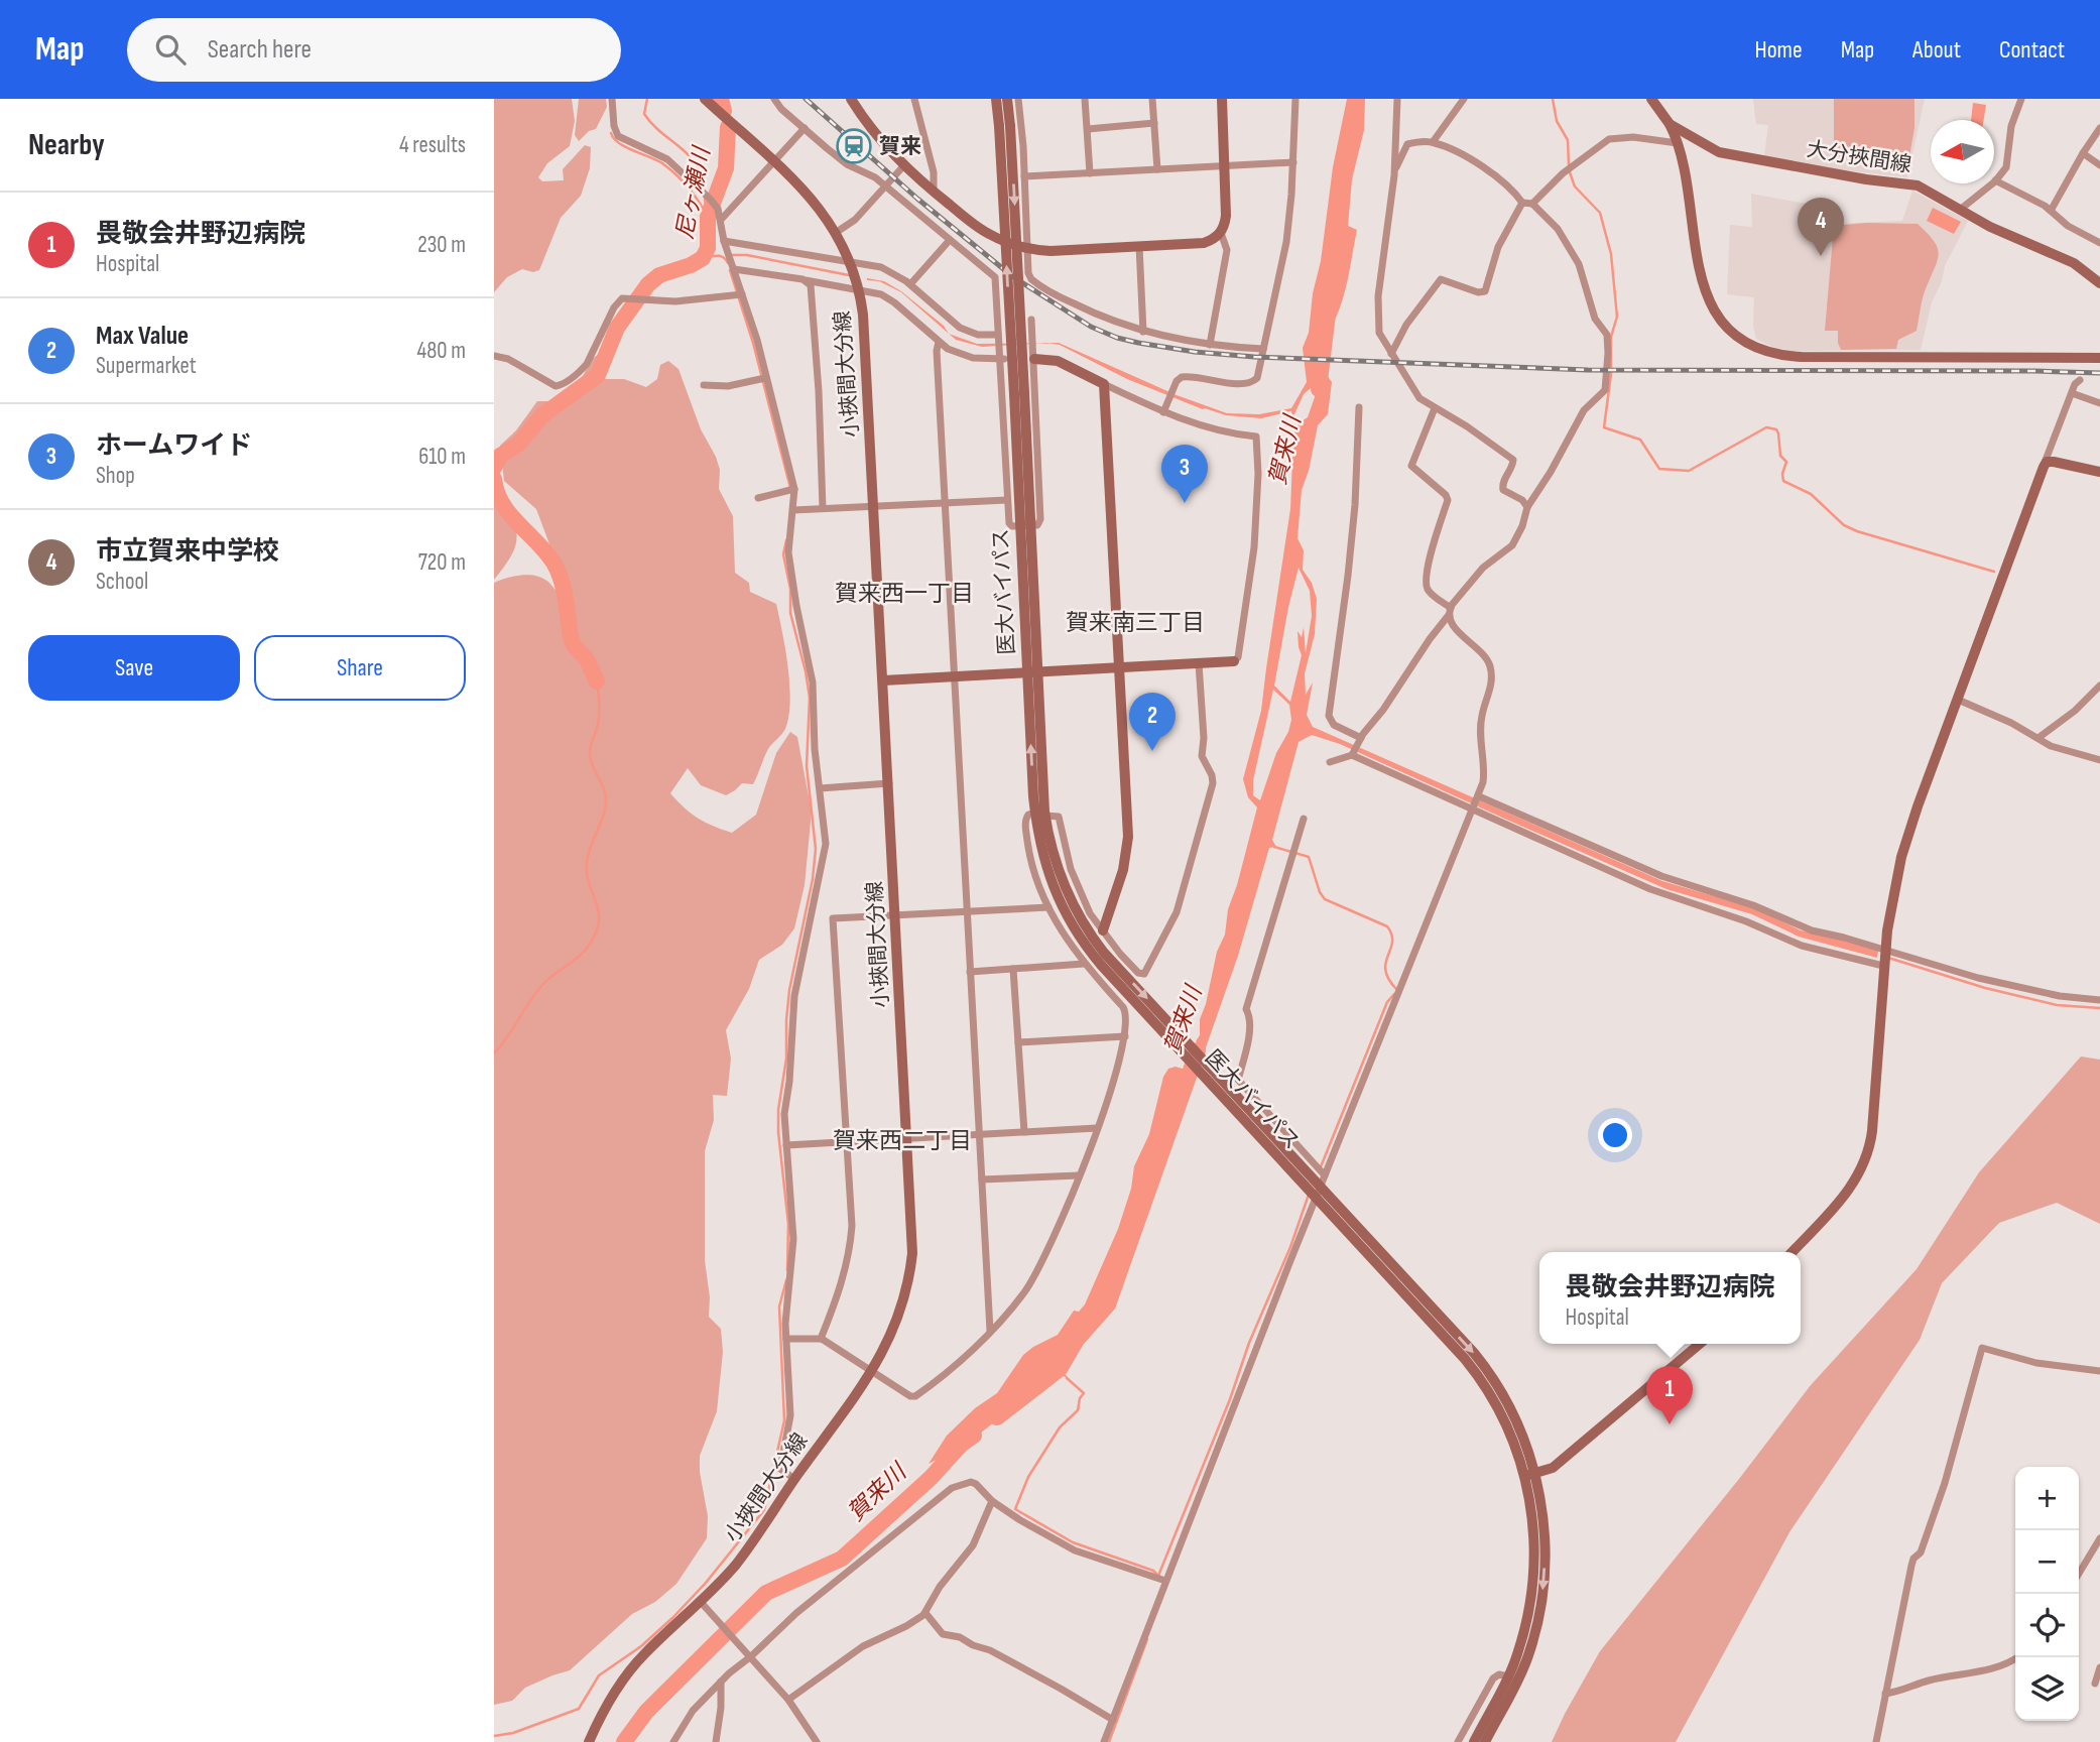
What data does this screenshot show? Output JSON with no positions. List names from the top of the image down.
{
  "streets": {
    "main road": ["大分挾間線", "小挾間大分線", "医大バイパス"]
  },
  "districts": ["賀来西一丁目", "賀来南三丁目", "賀来西二丁目"],
  "water": ["尼ヶ瀬川", "賀来川"],
  "places": {
    "station": ["賀来"]
  },
  "north": "left",
  "page": {
    "header": "Map",
    "search": "Search here",
    "nav": [
      "Home",
      "Map",
      "About",
      "Contact"
    ],
    "heading": ["Nearby", "4 results"],
    "list": [
      {
        "mark": "1",
        "name": "畏敬会井野辺病院",
        "note": "Hospital",
        "value": "230 m"
      },
      {
        "mark": "2",
        "name": "Max Value",
        "note": "Supermarket",
        "value": "480 m"
      },
      {
        "mark": "3",
        "name": "ホームワイド",
        "note": "Shop",
        "value": "610 m"
      },
      {
        "mark": "4",
        "name": "市立賀来中学校",
        "note": "School",
        "value": "720 m"
      }
    ],
    "pins": [
      "4",
      "3",
      "2",
      "1"
    ],
    "buttons": ["Save", "Share"],
    "popup": ["畏敬会井野辺病院", "Hospital"],
    "map_buttons": ["+", "−"]
  }
}
